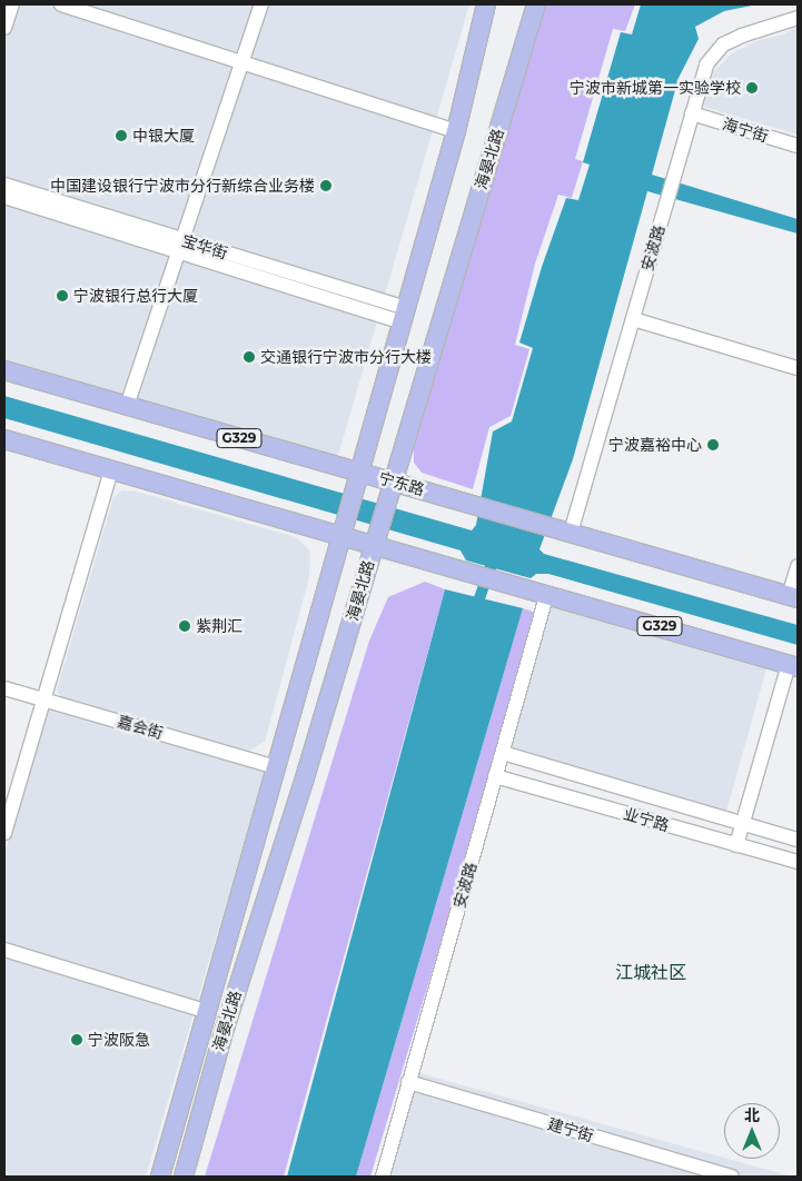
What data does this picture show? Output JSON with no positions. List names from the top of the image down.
{
  "streets": {
    "main road": ["海晏北路", "G329", "宁东路"],
    "street": [
      "海宁街",
      "宝华街",
      "安波路",
      "嘉会街",
      "业宁路",
      "建宁街"
    ]
  },
  "crossings": [
    ["海宁街", "安波路"],
    ["海晏北路", "宝华街"],
    ["海晏北路", "G329"],
    ["海晏北路", "宁东路"],
    ["海晏北路", "嘉会街"],
    ["安波路", "G329"],
    ["安波路", "宁东路"],
    ["安波路", "业宁路"],
    ["安波路", "建宁街"]
  ],
  "districts": ["江城社区"],
  "places": [
    "宁波市新城第一实验学校",
    "中银大厦",
    "中国建设银行宁波市分行新综合业务楼",
    "宁波银行总行大厦",
    "交通银行宁波市分行大楼",
    "宁波嘉裕中心",
    "紫荆汇",
    "宁波阪急"
  ],
  "north": "top"
}
